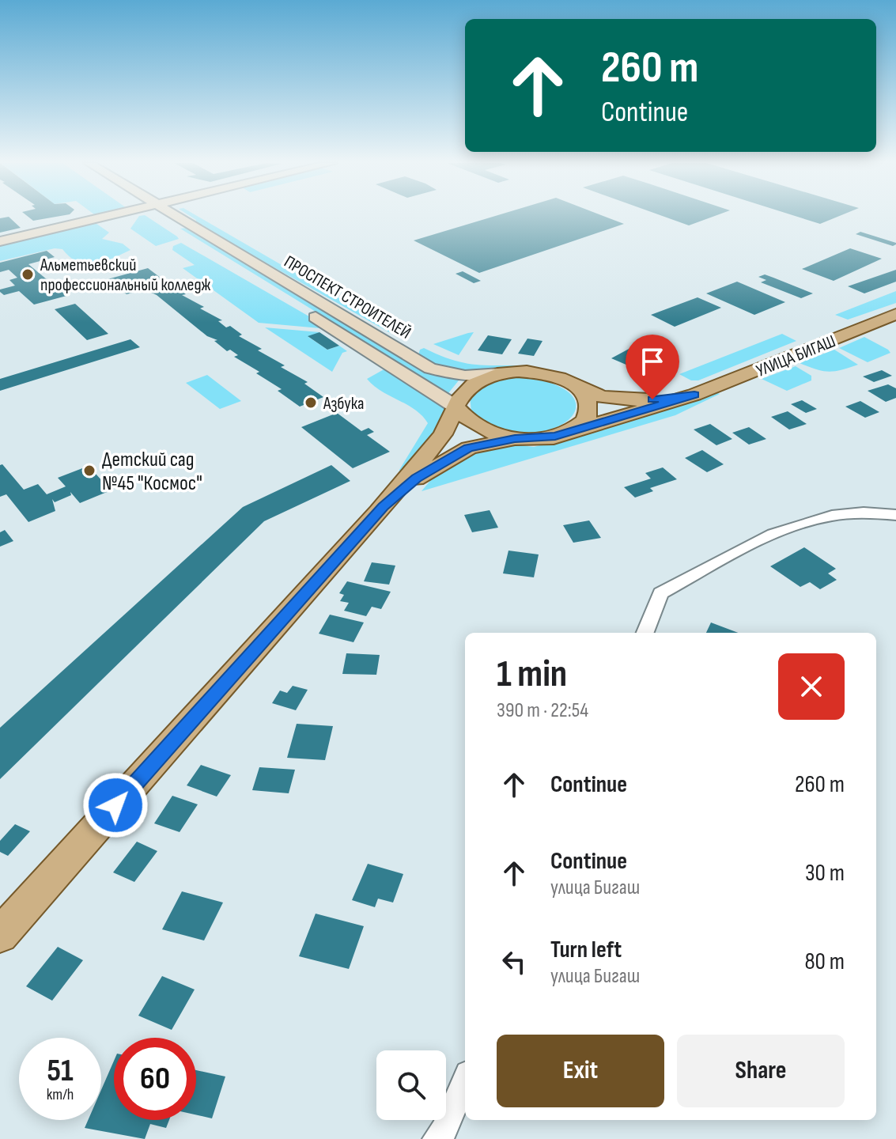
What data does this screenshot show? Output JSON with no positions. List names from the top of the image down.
{
  "streets": {
    "main road": ["УЛИЦА БИГАШ"],
    "street": ["ПРОСПЕКТ СТРОИТЕЛЕЙ"]
  },
  "crossings": [
    ["ПРОСПЕКТ СТРОИТЕЛЕЙ", "УЛИЦА БИГАШ"]
  ],
  "places": ["Альметьевский профессиональный колледж", "Азбука", "Детский сад №45 \"Космос\""],
  "page": {
    "turn": ["260 m", "Continue"],
    "heading": ["1 min", "390 m · 22:54"],
    "list": [
      {
        "name": "Continue",
        "value": "260 m"
      },
      {
        "name": "Continue",
        "note": "улица Бигаш",
        "value": "30 m"
      },
      {
        "name": "Turn left",
        "note": "улица Бигаш",
        "value": "80 m"
      }
    ],
    "buttons": ["Exit", "Share"],
    "speed": "51 km/h",
    "limit": "60"
  }
}
